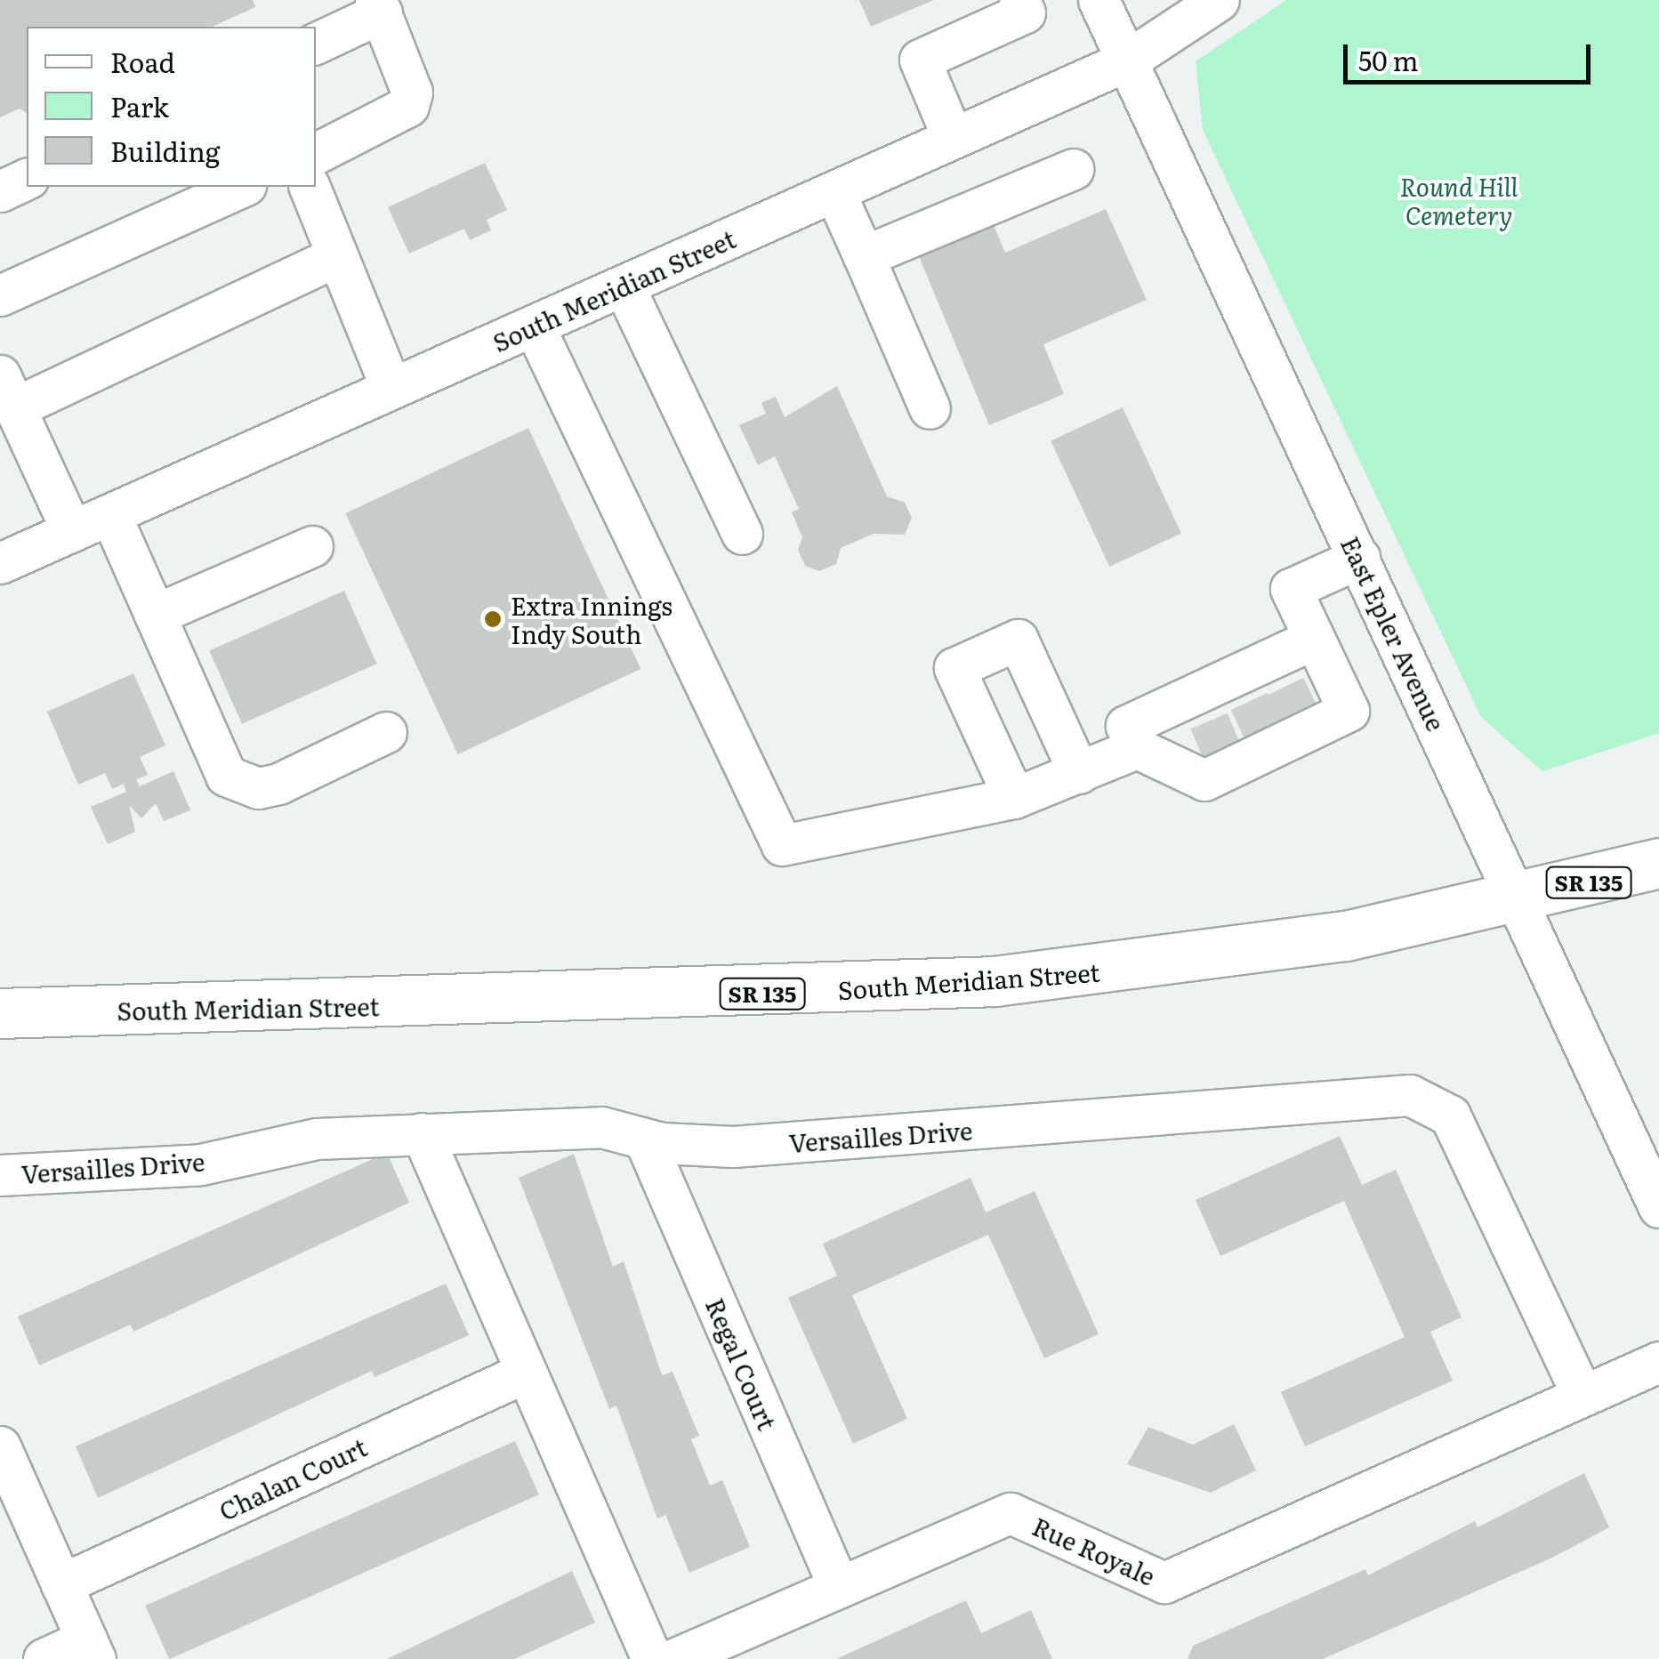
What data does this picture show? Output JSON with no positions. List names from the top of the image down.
{
  "streets": {
    "main road": ["South Meridian Street", "SR 135"],
    "street": [
      "East Epler Avenue",
      "Versailles Drive",
      "Regal Court",
      "Chalan Court",
      "Rue Royale"
    ]
  },
  "crossings": [
    ["South Meridian Street", "East Epler Avenue"],
    ["Versailles Drive", "Regal Court"],
    ["Versailles Drive", "Rue Royale"],
    ["Regal Court", "Rue Royale"]
  ],
  "parks": ["Round Hill Cemetery"],
  "places": ["Extra Innings Indy South"],
  "legend": ["Road", "Park", "Building"],
  "scale_bar": "50 m"
}
